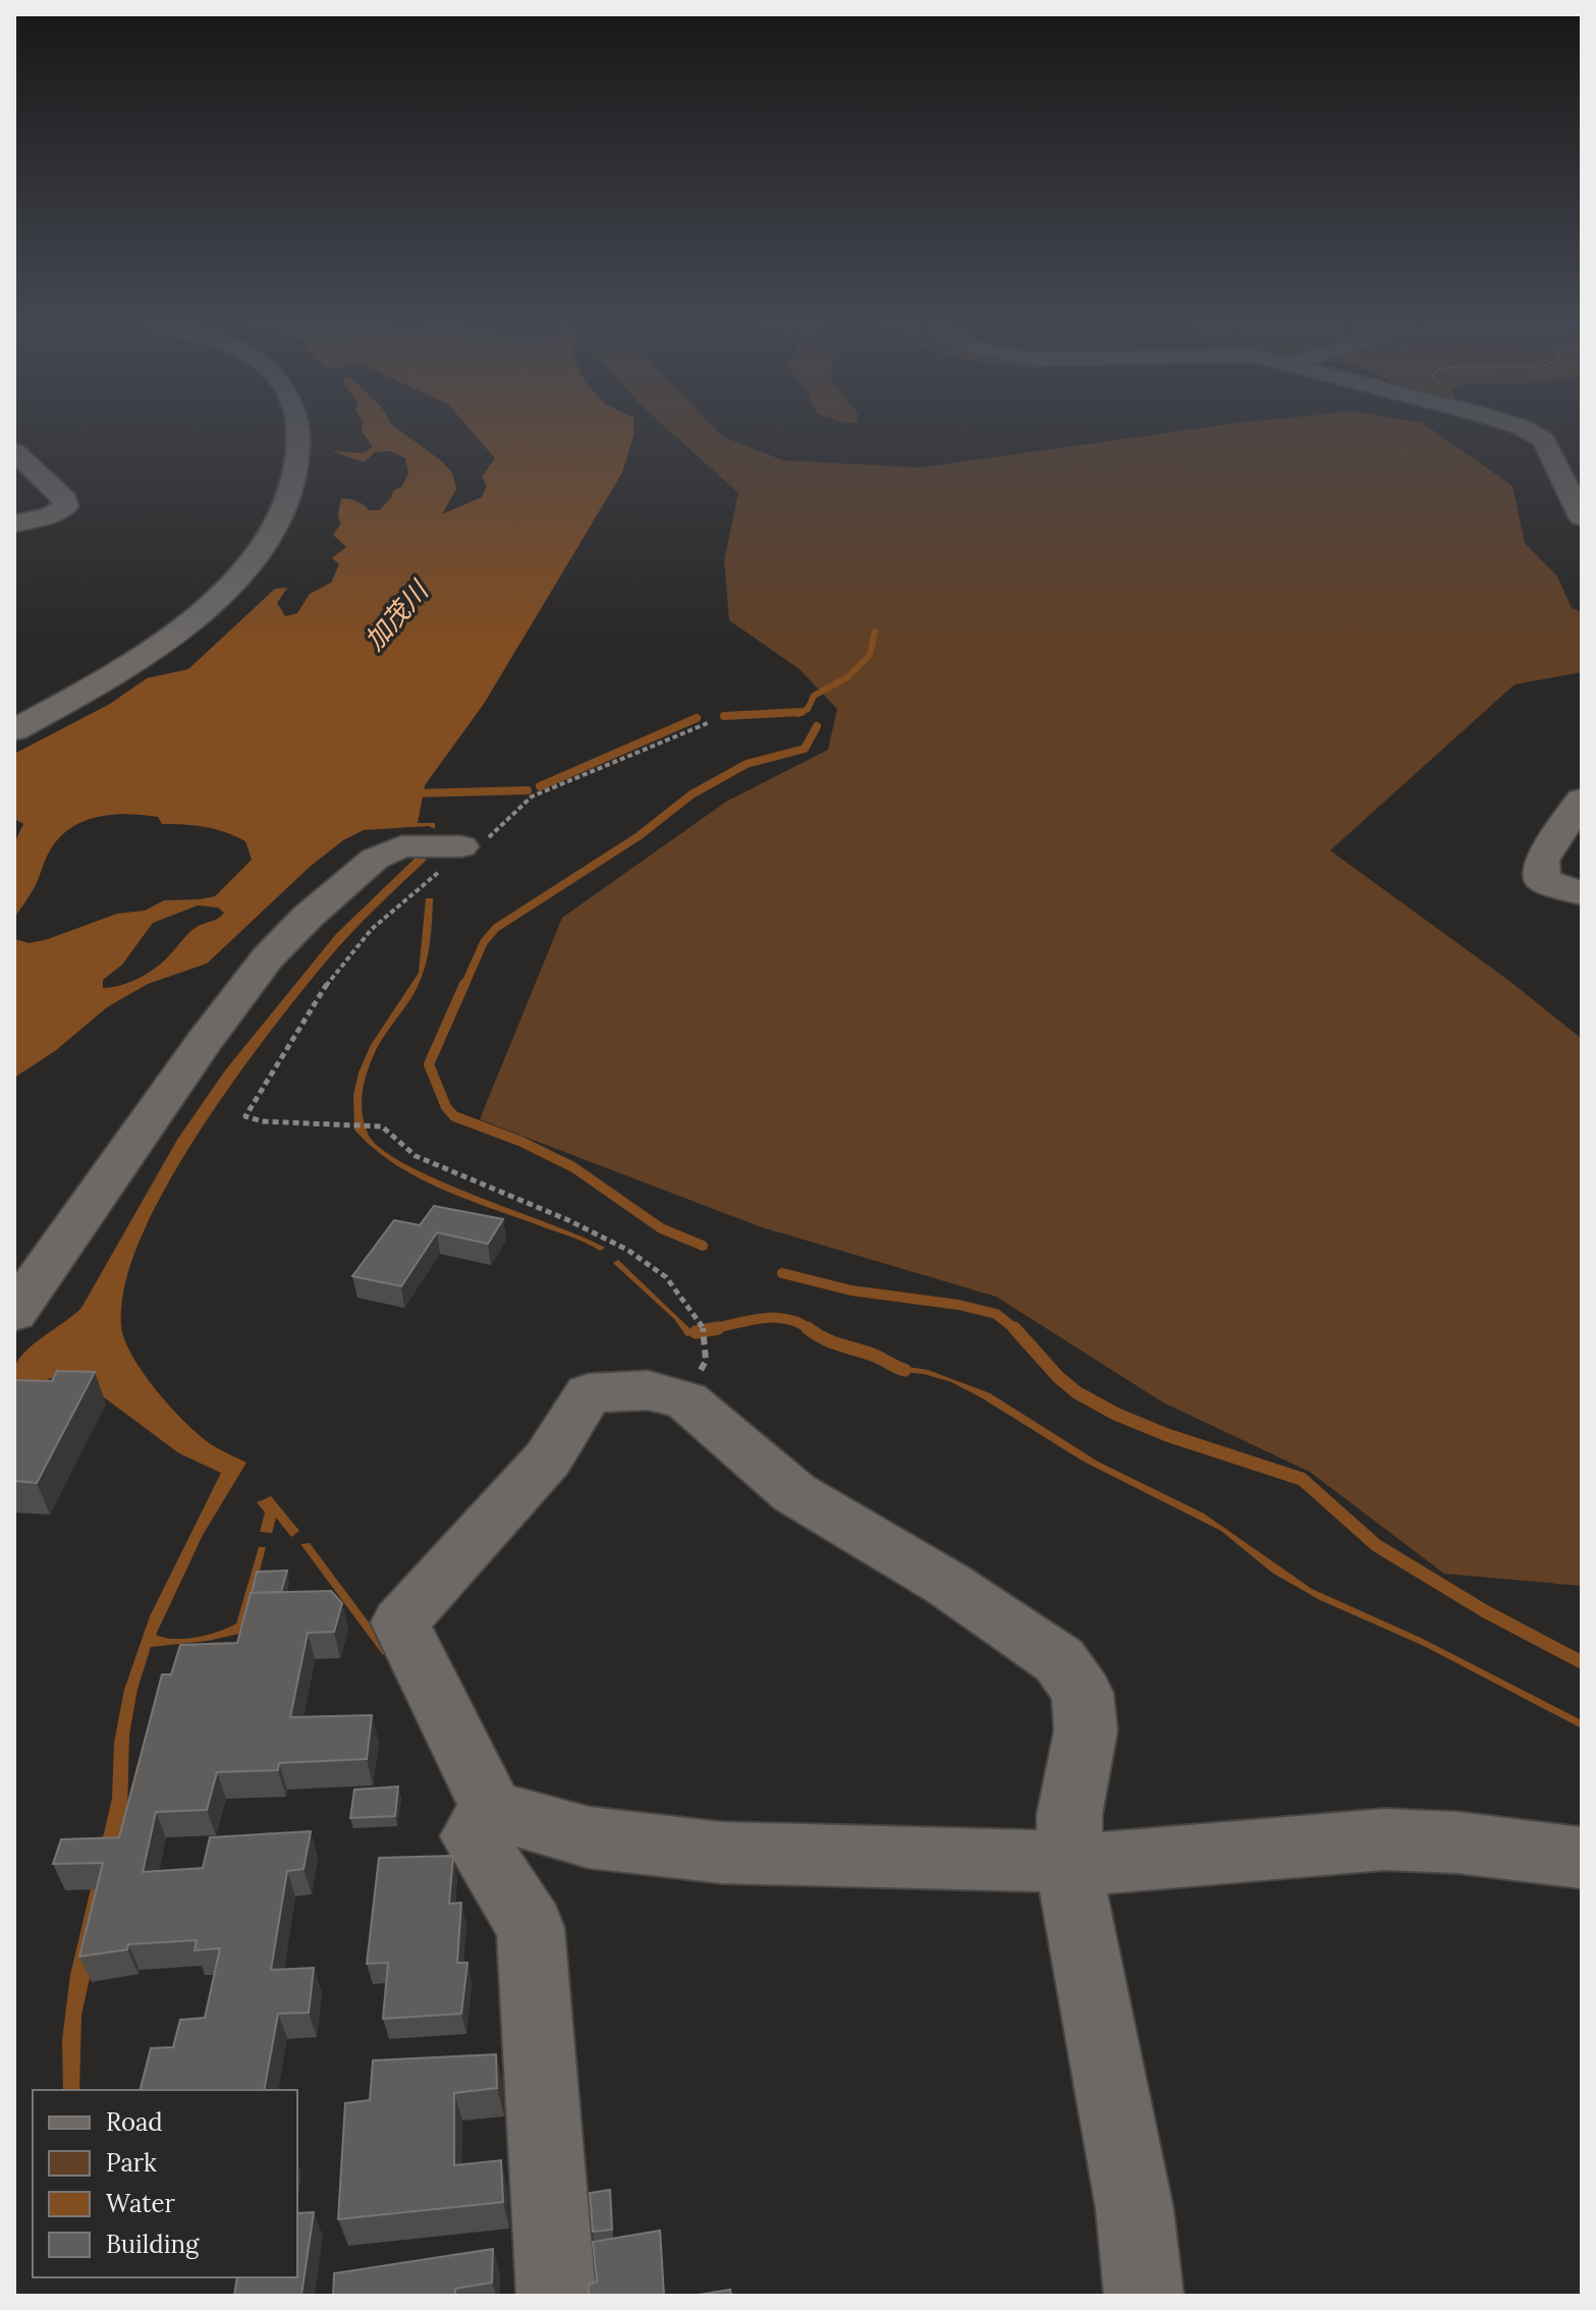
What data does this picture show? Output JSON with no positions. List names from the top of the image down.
{
  "water": ["加茂川"],
  "legend": [
    "Road",
    "Park",
    "Water",
    "Building"
  ]
}
